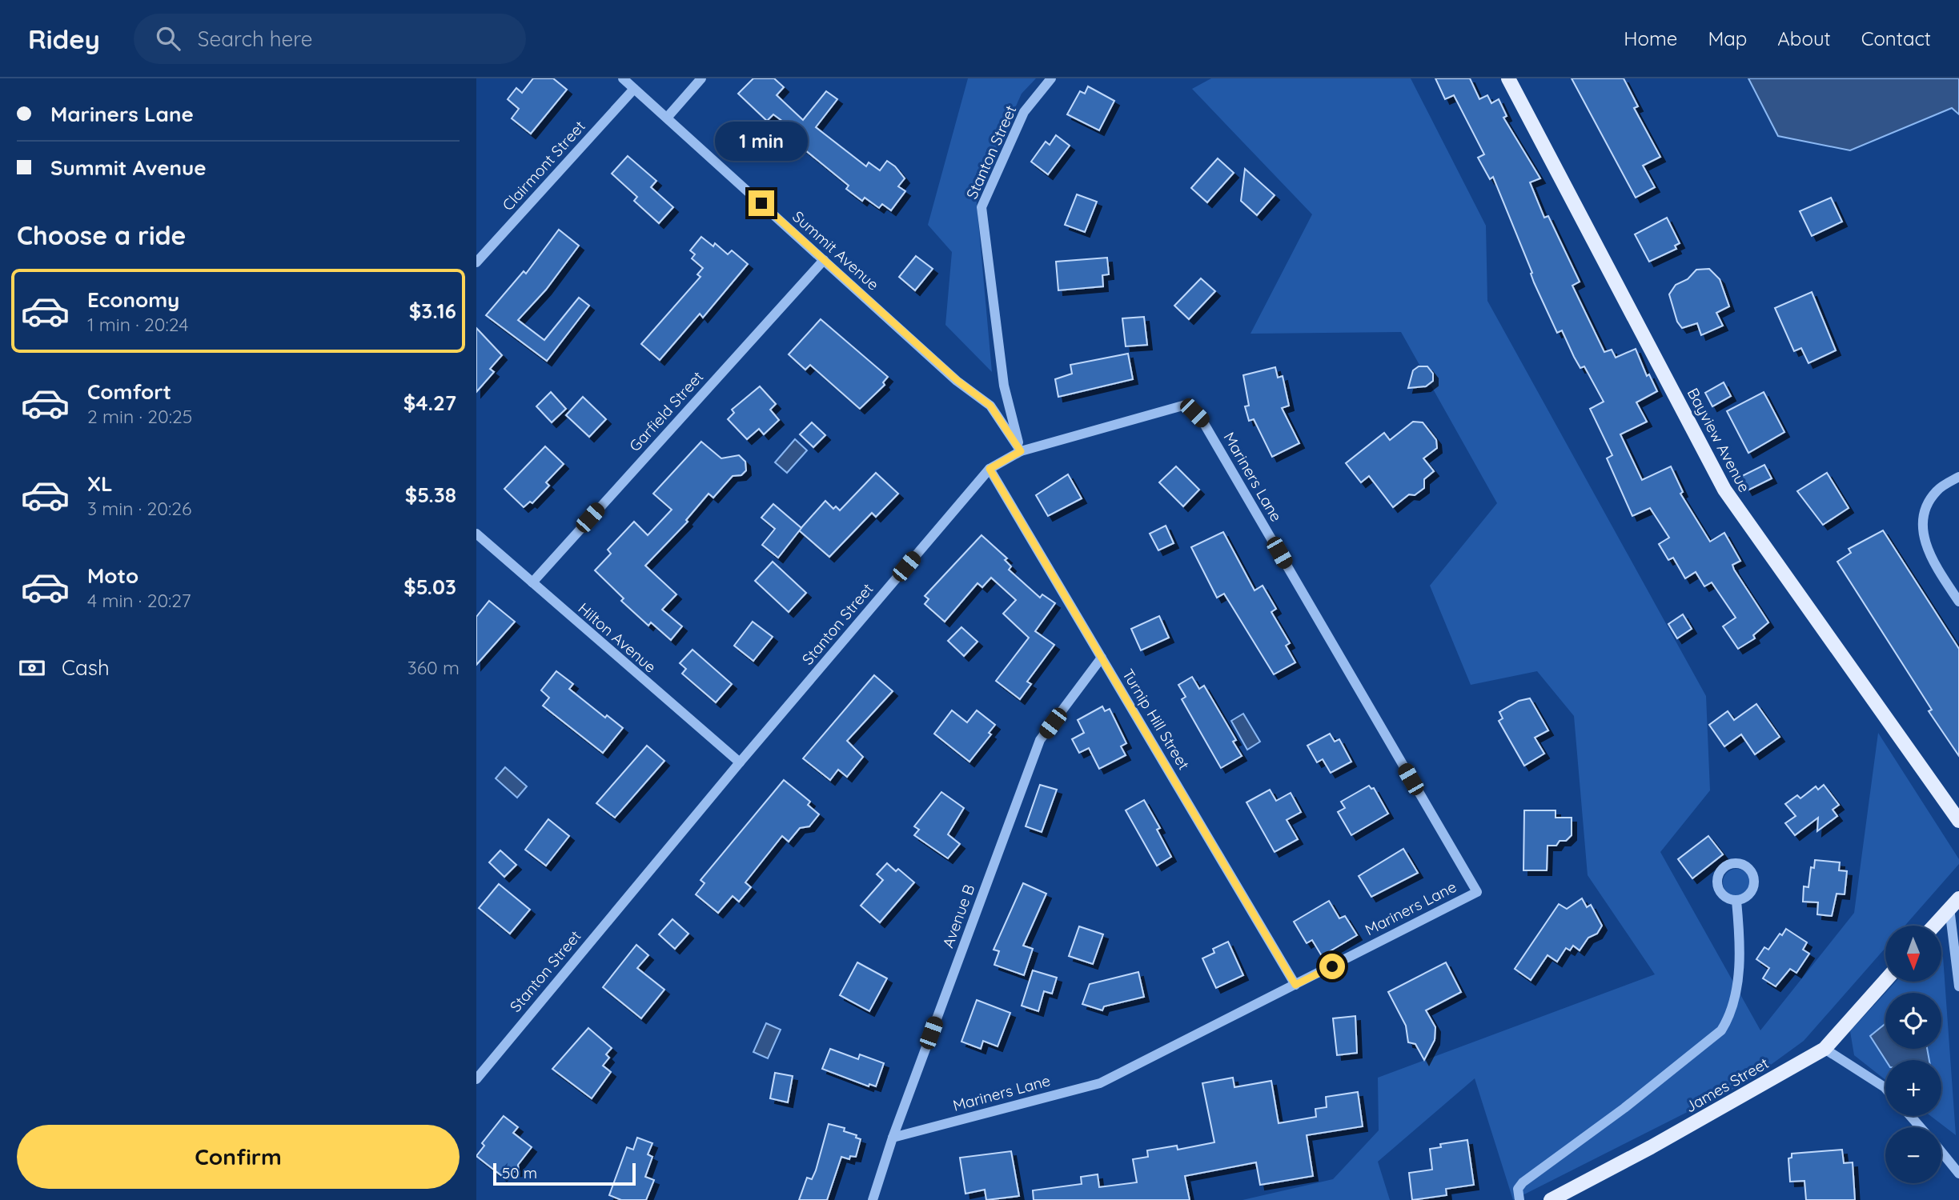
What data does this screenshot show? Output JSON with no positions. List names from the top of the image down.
{
  "streets": {
    "main road": ["Bayview Avenue", "James Street"],
    "street": [
      "Stanton Street",
      "Clairmont Street",
      "Summit Avenue",
      "Garfield Street",
      "Mariners Lane",
      "Hilton Avenue",
      "Turnip Hill Street",
      "Avenue B"
    ]
  },
  "crossings": [
    ["Stanton Street", "Summit Avenue"],
    ["Stanton Street", "Mariners Lane"],
    ["Stanton Street", "Hilton Avenue"],
    ["Stanton Street", "Turnip Hill Street"],
    ["Clairmont Street", "Summit Avenue"],
    ["Summit Avenue", "Garfield Street"],
    ["Summit Avenue", "Mariners Lane"],
    ["Garfield Street", "Hilton Avenue"],
    ["Mariners Lane", "Turnip Hill Street"],
    ["Mariners Lane", "Avenue B"],
    ["Turnip Hill Street", "Avenue B"]
  ],
  "scale_bar": "50 m",
  "north": "bottom",
  "page": {
    "header": "Ridey",
    "search": "Search here",
    "nav": [
      "Home",
      "Map",
      "About",
      "Contact"
    ],
    "banner": ["Mariners Lane", "Summit Avenue"],
    "bubble": "1 min",
    "heading": "Choose a ride",
    "list": [
      {
        "name": "Economy",
        "note": "1 min · 20:24",
        "value": "$3.16"
      },
      {
        "name": "Comfort",
        "note": "2 min · 20:25",
        "value": "$4.27"
      },
      {
        "name": "XL",
        "note": "3 min · 20:26",
        "value": "$5.38"
      },
      {
        "name": "Moto",
        "note": "4 min · 20:27",
        "value": "$5.03"
      }
    ],
    "pay": ["Cash", "360 m"],
    "map_buttons": ["+", "−"],
    "buttons": "Confirm",
    "scale": "50 m"
  }
}
